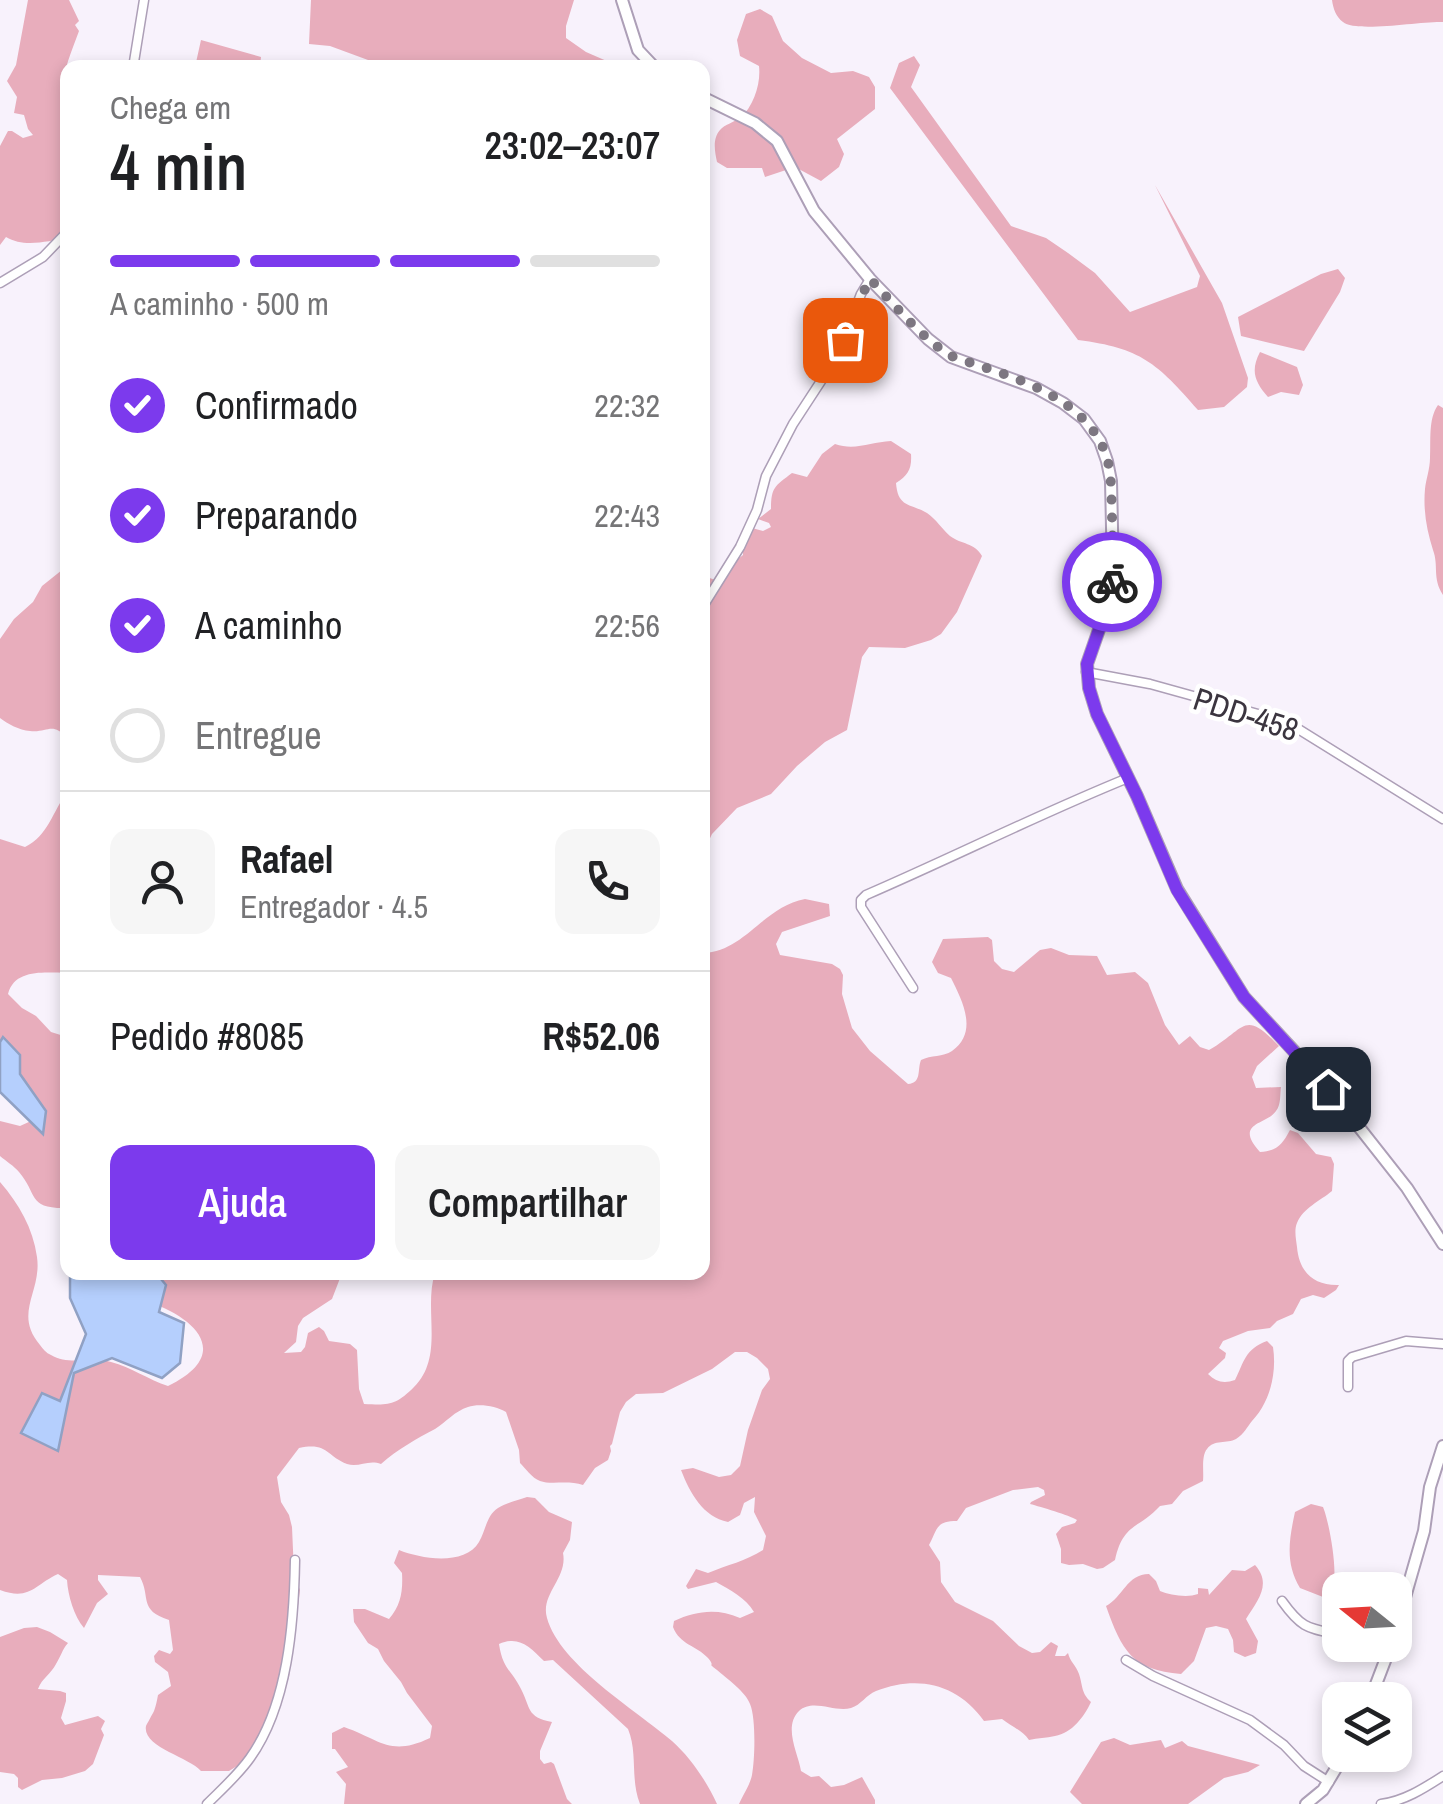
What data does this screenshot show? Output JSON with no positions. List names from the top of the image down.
{
  "streets": {
    "street": ["PDD-458"]
  },
  "north": "left",
  "page": {
    "heading": ["4 min", "Chega em", "23:02–23:07"],
    "panel": [
      "Rafael",
      "Entregador · 4.5",
      "Pedido #8085",
      "R$52.06"
    ],
    "bar": "A caminho · 500 m",
    "list": [
      ["Confirmado", "22:32"],
      ["Preparando", "22:43"],
      ["A caminho", "22:56"],
      "Entregue"
    ],
    "buttons": ["Ajuda", "Compartilhar"]
  }
}
